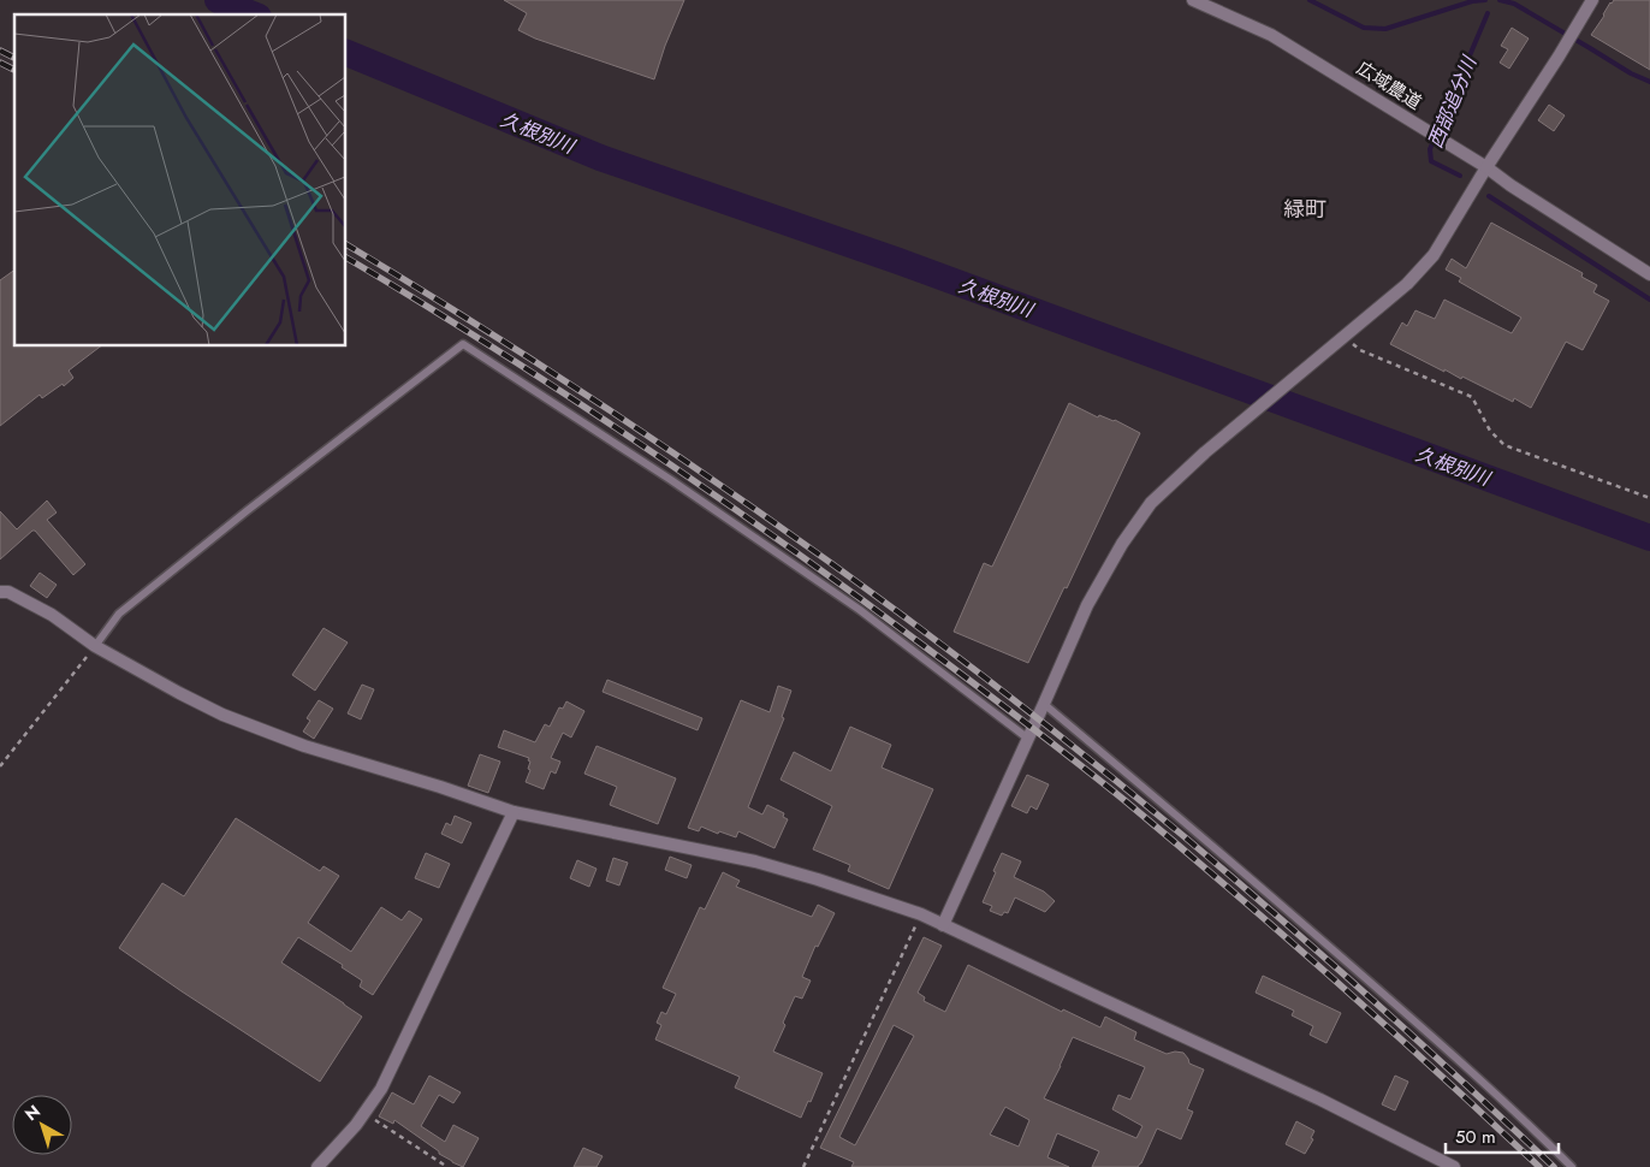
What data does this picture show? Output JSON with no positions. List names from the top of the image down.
{
  "streets": {
    "street": ["広域農道"]
  },
  "districts": ["緑町"],
  "water": ["西部追分川", "久根別川"],
  "scale_bar": "50 m",
  "north": "top left"
}
